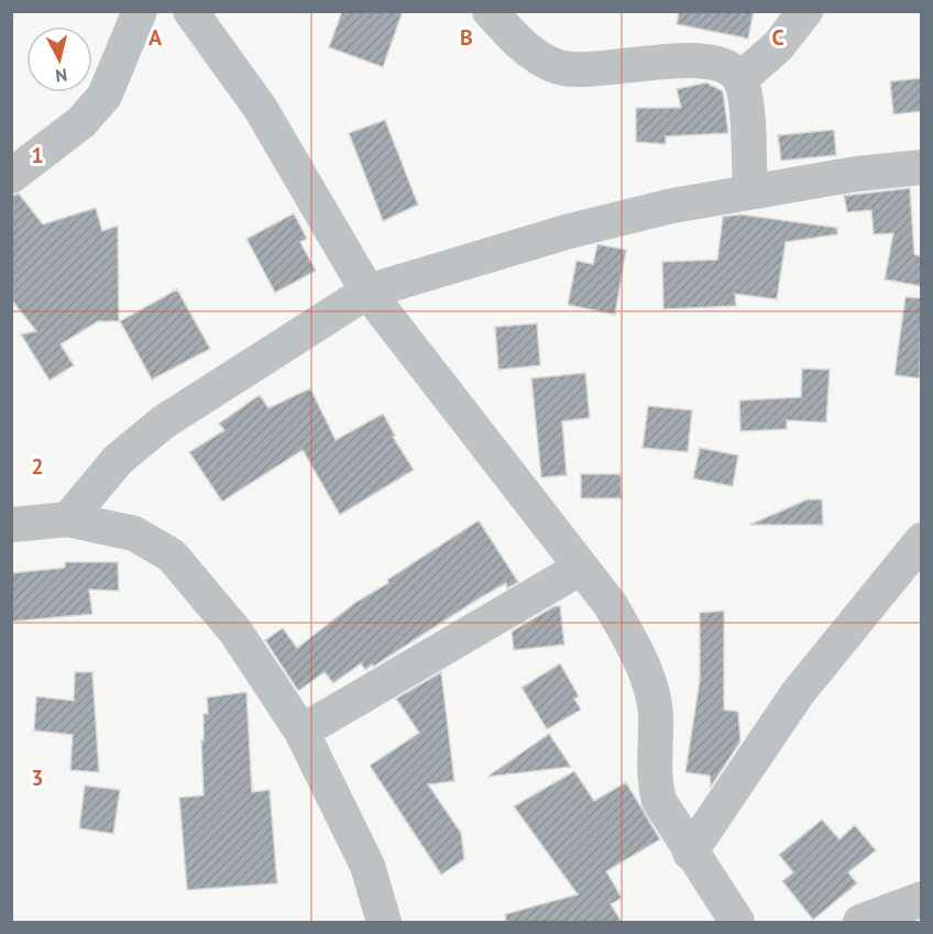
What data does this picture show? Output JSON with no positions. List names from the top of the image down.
{
  "north": "bottom",
  "grid": {
    "columns": ["A", "B", "C"],
    "rows": ["1", "2", "3"]
  }
}
